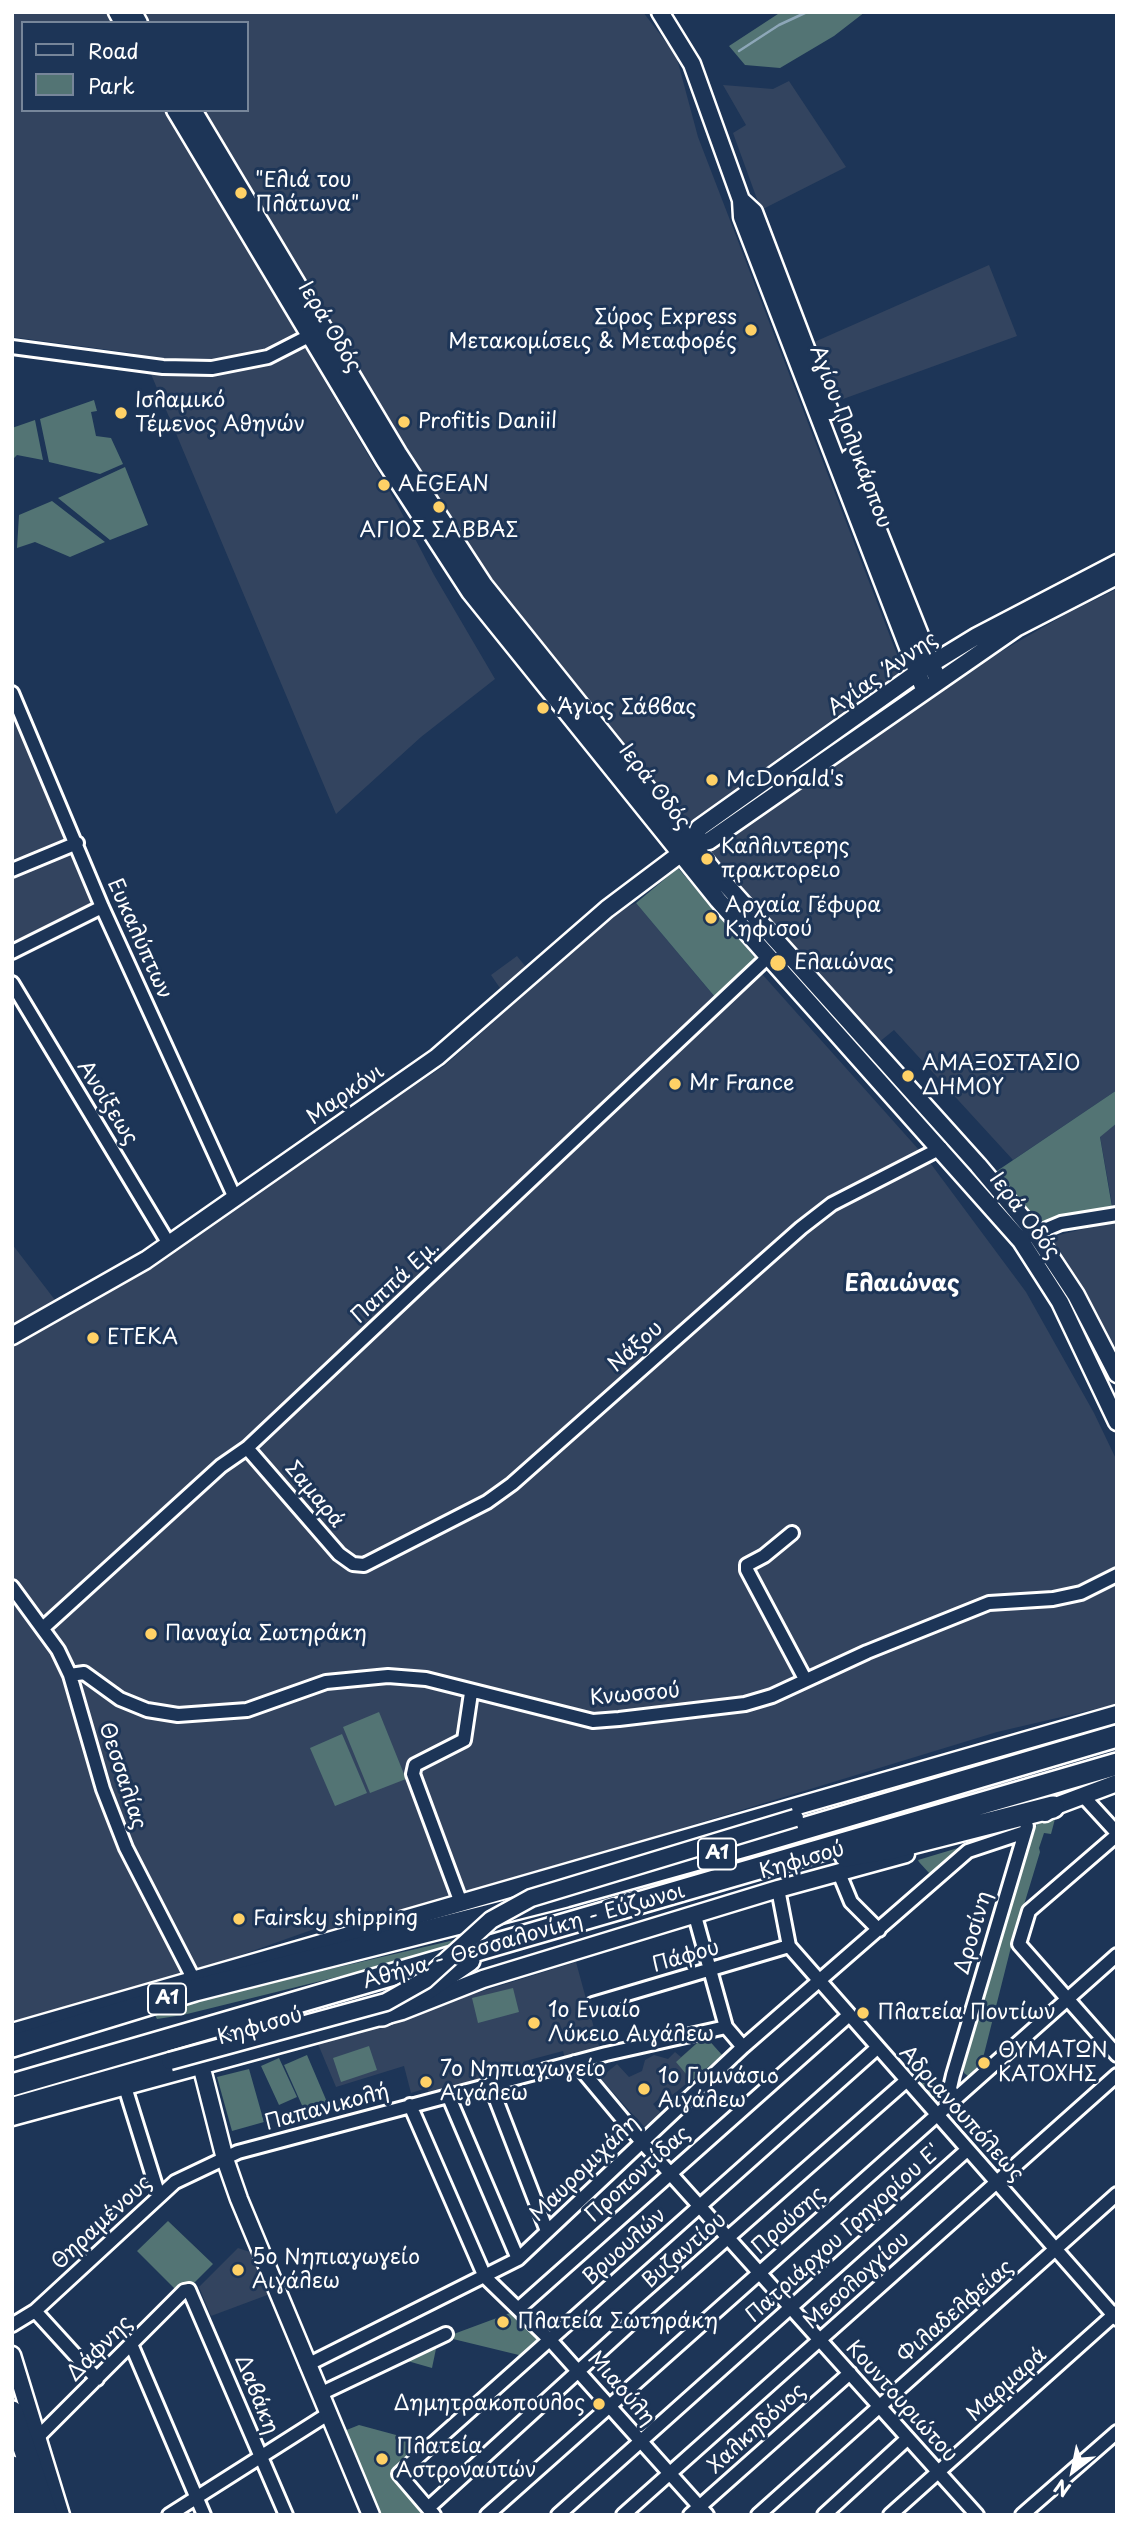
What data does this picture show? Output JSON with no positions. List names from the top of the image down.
{
  "streets": {
    "highway": ["Α1", "Αθήνα - Θεσσαλονίκη - Εύζωνοι"],
    "main road": [
      "Ιερά Οδός",
      "Αγίου Πολυκάρπου",
      "Αγίας Άννης",
      "Μαρκόνι",
      "Κηφισού"
    ],
    "street": [
      "Ευκαλύπτων",
      "Ανοίξεως",
      "Παππά Εμ.",
      "Νάξου",
      "Σαμαρά",
      "Κνωσσού",
      "Θεσσαλίας",
      "Δροσίνη",
      "Πάφου",
      "Παπανικολή",
      "Αδριανουπόλεως",
      "Μαυρομιχάλη",
      "Προποντίδας",
      "Προύσης",
      "Θηραμένους",
      "Πατριάρχου Γρηγορίου Ε'",
      "Βρυουλών",
      "Βυζαντίου",
      "Μεσολογγίου",
      "Φιλαδελφείας",
      "Δάφνης",
      "Μαρμαρά",
      "Μιαούλη",
      "Δαβάκη",
      "Κουντουριώτου",
      "Χαλκηδόνος"
    ]
  },
  "crossings": [
    ["Ιερά Οδός", "Αγίας Άννης"],
    ["Ιερά Οδός", "Μαρκόνι"],
    ["Ιερά Οδός", "Παππά Εμ."],
    ["Ιερά Οδός", "Νάξου"],
    ["Αγίου Πολυκάρπου", "Αγίας Άννης"],
    ["Αγίας Άννης", "Μαρκόνι"],
    ["Ευκαλύπτων", "Μαρκόνι"],
    ["Μαρκόνι", "Ανοίξεως"],
    ["Παππά Εμ.", "Σαμαρά"],
    ["Παππά Εμ.", "Θεσσαλίας"],
    ["Νάξου", "Σαμαρά"],
    ["Κνωσσού", "Θεσσαλίας"],
    ["Κηφισού", "Δροσίνη"],
    ["Κηφισού", "Αδριανουπόλεως"],
    ["Κηφισού", "Μαυρομιχάλη"],
    ["Δροσίνη", "Μαυρομιχάλη"],
    ["Δροσίνη", "Προύσης"],
    ["Πάφου", "Αδριανουπόλεως"],
    ["Παπανικολή", "Θηραμένους"],
    ["Παπανικολή", "Μιαούλη"],
    ["Παπανικολή", "Κουντουριώτου"],
    ["Αδριανουπόλεως", "Μαυρομιχάλη"],
    ["Αδριανουπόλεως", "Προποντίδας"],
    ["Αδριανουπόλεως", "Προύσης"],
    ["Αδριανουπόλεως", "Πατριάρχου Γρηγορίου Ε'"],
    ["Αδριανουπόλεως", "Βρυουλών"],
    ["Αδριανουπόλεως", "Βυζαντίου"],
    ["Αδριανουπόλεως", "Μεσολογγίου"],
    ["Αδριανουπόλεως", "Φιλαδελφείας"],
    ["Αδριανουπόλεως", "Μαρμαρά"],
    ["Μαυρομιχάλη", "Μιαούλη"],
    ["Μαυρομιχάλη", "Κουντουριώτου"],
    ["Προποντίδας", "Μιαούλη"],
    ["Προποντίδας", "Κουντουριώτου"],
    ["Προύσης", "Μιαούλη"],
    ["Προύσης", "Κουντουριώτου"],
    ["Πατριάρχου Γρηγορίου Ε'", "Μιαούλη"],
    ["Πατριάρχου Γρηγορίου Ε'", "Κουντουριώτου"],
    ["Βρυουλών", "Βυζαντίου"],
    ["Βρυουλών", "Μιαούλη"],
    ["Βρυουλών", "Κουντουριώτου"],
    ["Βυζαντίου", "Μιαούλη"],
    ["Βυζαντίου", "Κουντουριώτου"],
    ["Μεσολογγίου", "Μιαούλη"],
    ["Μεσολογγίου", "Κουντουριώτου"],
    ["Φιλαδελφείας", "Κουντουριώτου"],
    ["Δάφνης", "Δαβάκη"],
    ["Μαρμαρά", "Κουντουριώτου"],
    ["Μιαούλη", "Χαλκηδόνος"],
    ["Κουντουριώτου", "Χαλκηδόνος"]
  ],
  "districts": ["Ελαιώνας"],
  "places": [
    "\"Ελιά του Πλάτωνα\"",
    "Σύρος Express Μετακομίσεις & Μεταφορές",
    "Ισλαμικό Τέμενος Αθηνών",
    "Profitis Daniil",
    "AEGEAN",
    "ΑΓΙΟΣ ΣΑΒΒΑΣ",
    "Άγιος Σάββας",
    "McDonald's",
    "Καλλιντερης πρακτορειο",
    "Αρχαία Γέφυρα Κηφισού",
    "Ελαιώνας",
    "ΑΜΑΞΟΣΤΑΣΙΟ ΔΗΜΟΥ",
    "Mr France",
    "ΕΤΕΚΑ",
    "Παναγία Σωτηράκη",
    "Fairsky shipping",
    "Πλατεία Ποντίων",
    "1ο Ενιαίο Λύκειο Αιγάλεω",
    "ΘΥΜΑΤΩΝ ΚΑΤΟΧΗΣ",
    "7ο Νηπιαγωγείο Αιγάλεω",
    "1ο Γυμνάσιο Αιγάλεω",
    "5ο Νηπιαγωγείο Αιγάλεω",
    "Πλατεία Σωτηράκη",
    "Δημητρακοπουλος",
    "Πλατεία Αστροναυτών"
  ],
  "legend": ["Road", "Park"],
  "north": "bottom left"
}
